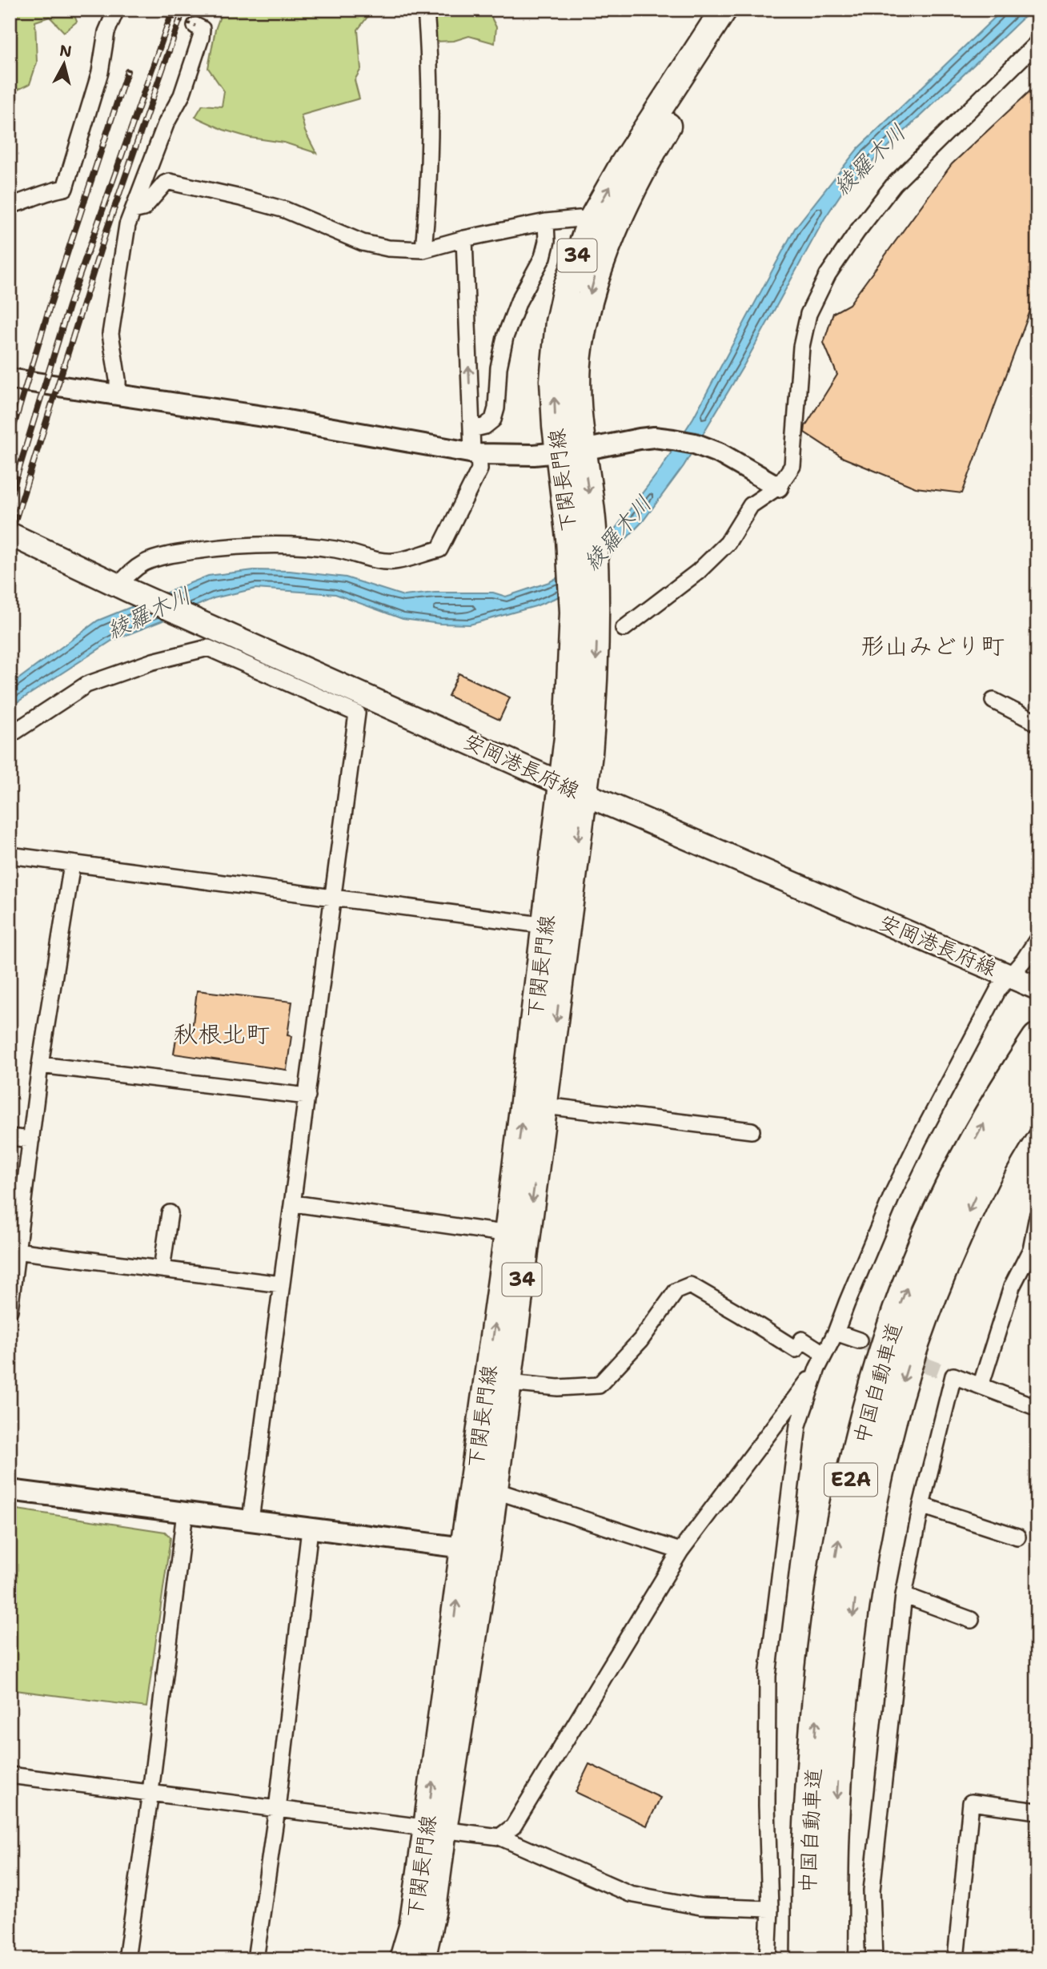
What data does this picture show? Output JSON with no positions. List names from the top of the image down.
{
  "streets": {
    "highway": ["中国自動車道", "E2A"],
    "main road": ["34", "下関長門線", "安岡港長府線"]
  },
  "crossings": [
    ["下関長門線", "安岡港長府線"]
  ],
  "districts": ["形山みどり町", "秋根北町"],
  "water": ["綾羅木川"],
  "north": "top"
}
